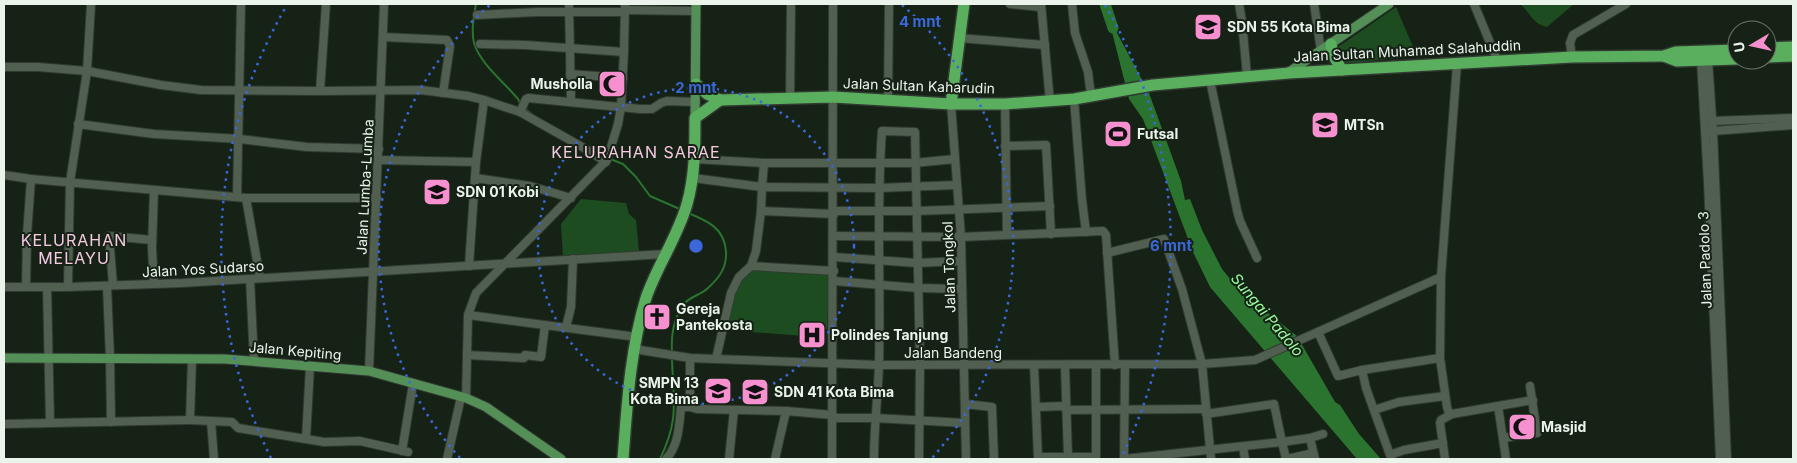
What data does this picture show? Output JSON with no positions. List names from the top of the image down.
{
  "streets": {
    "highway": ["Jalan Sultan Muhamad Salahuddin", "Jalan Sultan Kaharudin"],
    "main road": ["Jalan Kepiting"],
    "street": [
      "Jalan Lumba-Lumba",
      "Jalan Padolo 3",
      "Jalan Tongkol",
      "Jalan Yos Sudarso",
      "Jalan Bandeng"
    ]
  },
  "crossings": [
    ["Jalan Sultan Muhamad Salahuddin", "Jalan Sultan Kaharudin"],
    ["Jalan Sultan Muhamad Salahuddin", "Jalan Padolo 3"],
    ["Jalan Sultan Kaharudin", "Jalan Tongkol"],
    ["Jalan Lumba-Lumba", "Jalan Yos Sudarso"],
    ["Jalan Lumba-Lumba", "Jalan Kepiting"],
    ["Jalan Tongkol", "Jalan Bandeng"]
  ],
  "districts": ["KELURAHAN SARAE", "KELURAHAN MELAYU"],
  "water": ["Sungai Padolo"],
  "places": {
    "school or university": [
      "SDN 55 Kota Bima",
      "MTSn",
      "SDN 01 Kobi",
      "SMPN 13 Kota Bima",
      "SDN 41 Kota Bima"
    ],
    "mosque": ["Musholla", "Masjid"],
    "sports": ["Futsal"],
    "church": ["Gereja Pantekosta"],
    "hospital": ["Polindes Tanjung"]
  },
  "north": "left",
  "rings": ["4 mnt", "2 mnt", "6 mnt"]
}
